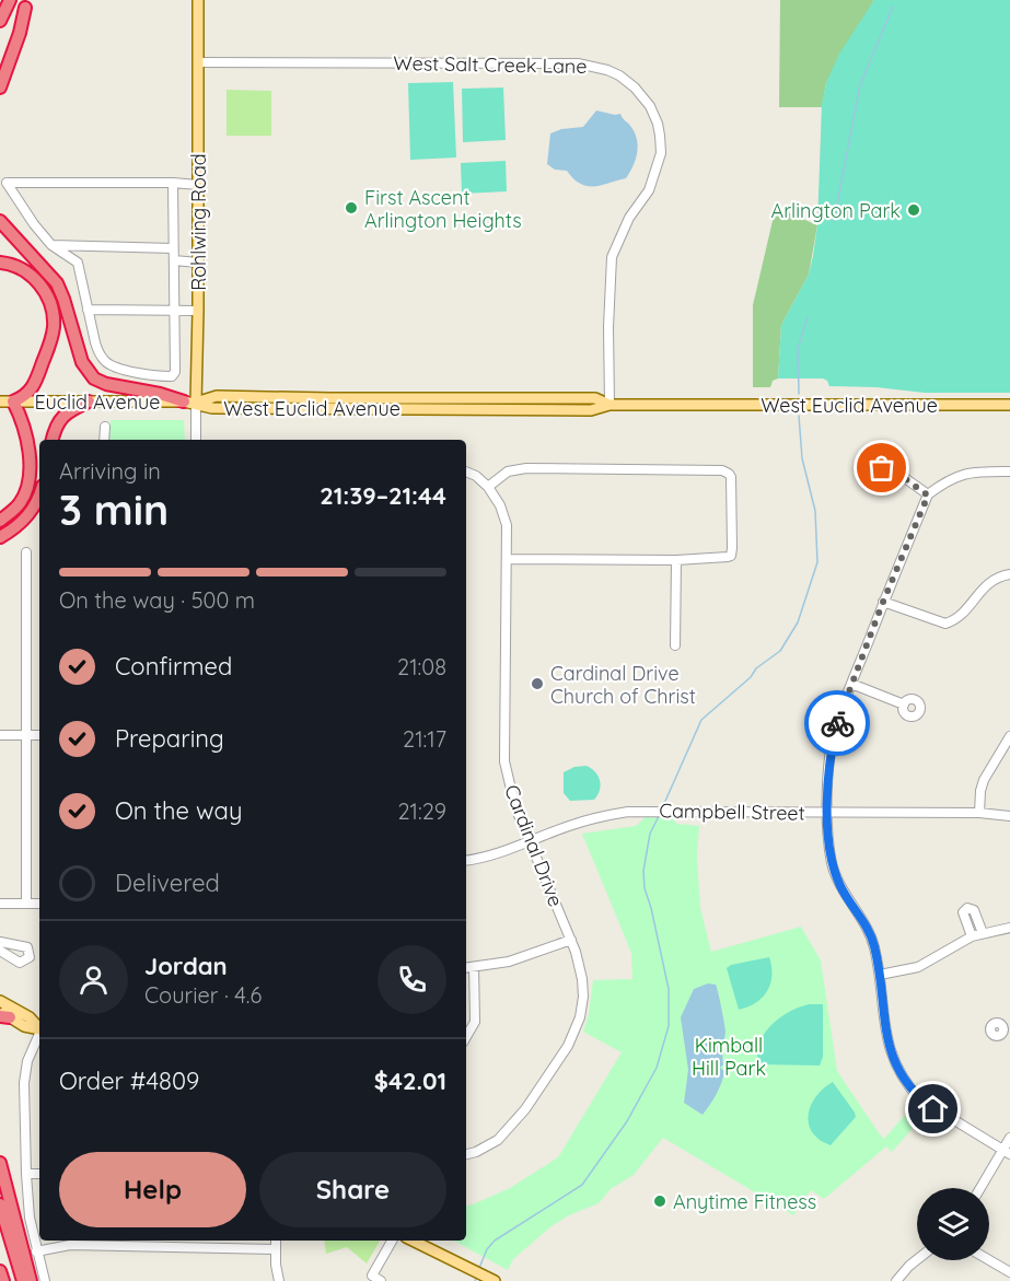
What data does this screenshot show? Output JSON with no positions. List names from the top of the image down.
{
  "streets": {
    "main road": ["Rohlwing Road", "Euclid Avenue", "West Euclid Avenue"],
    "street": ["West Salt Creek Lane", "Campbell Street", "Cardinal Drive"]
  },
  "crossings": [
    ["West Salt Creek Lane", "Rohlwing Road"],
    ["West Salt Creek Lane", "West Euclid Avenue"],
    ["Rohlwing Road", "Euclid Avenue"],
    ["Rohlwing Road", "West Euclid Avenue"],
    ["Euclid Avenue", "West Euclid Avenue"],
    ["Campbell Street", "Cardinal Drive"]
  ],
  "parks": ["Kimball Hill Park"],
  "places": [
    "First Ascent Arlington Heights",
    "Arlington Park",
    "Cardinal Drive Church of Christ",
    "Anytime Fitness"
  ],
  "page": {
    "heading": ["3 min", "Arriving in", "21:39–21:44"],
    "panel": [
      "Jordan",
      "Courier · 4.6",
      "Order #4809",
      "$42.01"
    ],
    "bar": "On the way · 500 m",
    "list": [
      ["Confirmed", "21:08"],
      ["Preparing", "21:17"],
      ["On the way", "21:29"],
      "Delivered"
    ],
    "buttons": ["Help", "Share"]
  }
}
